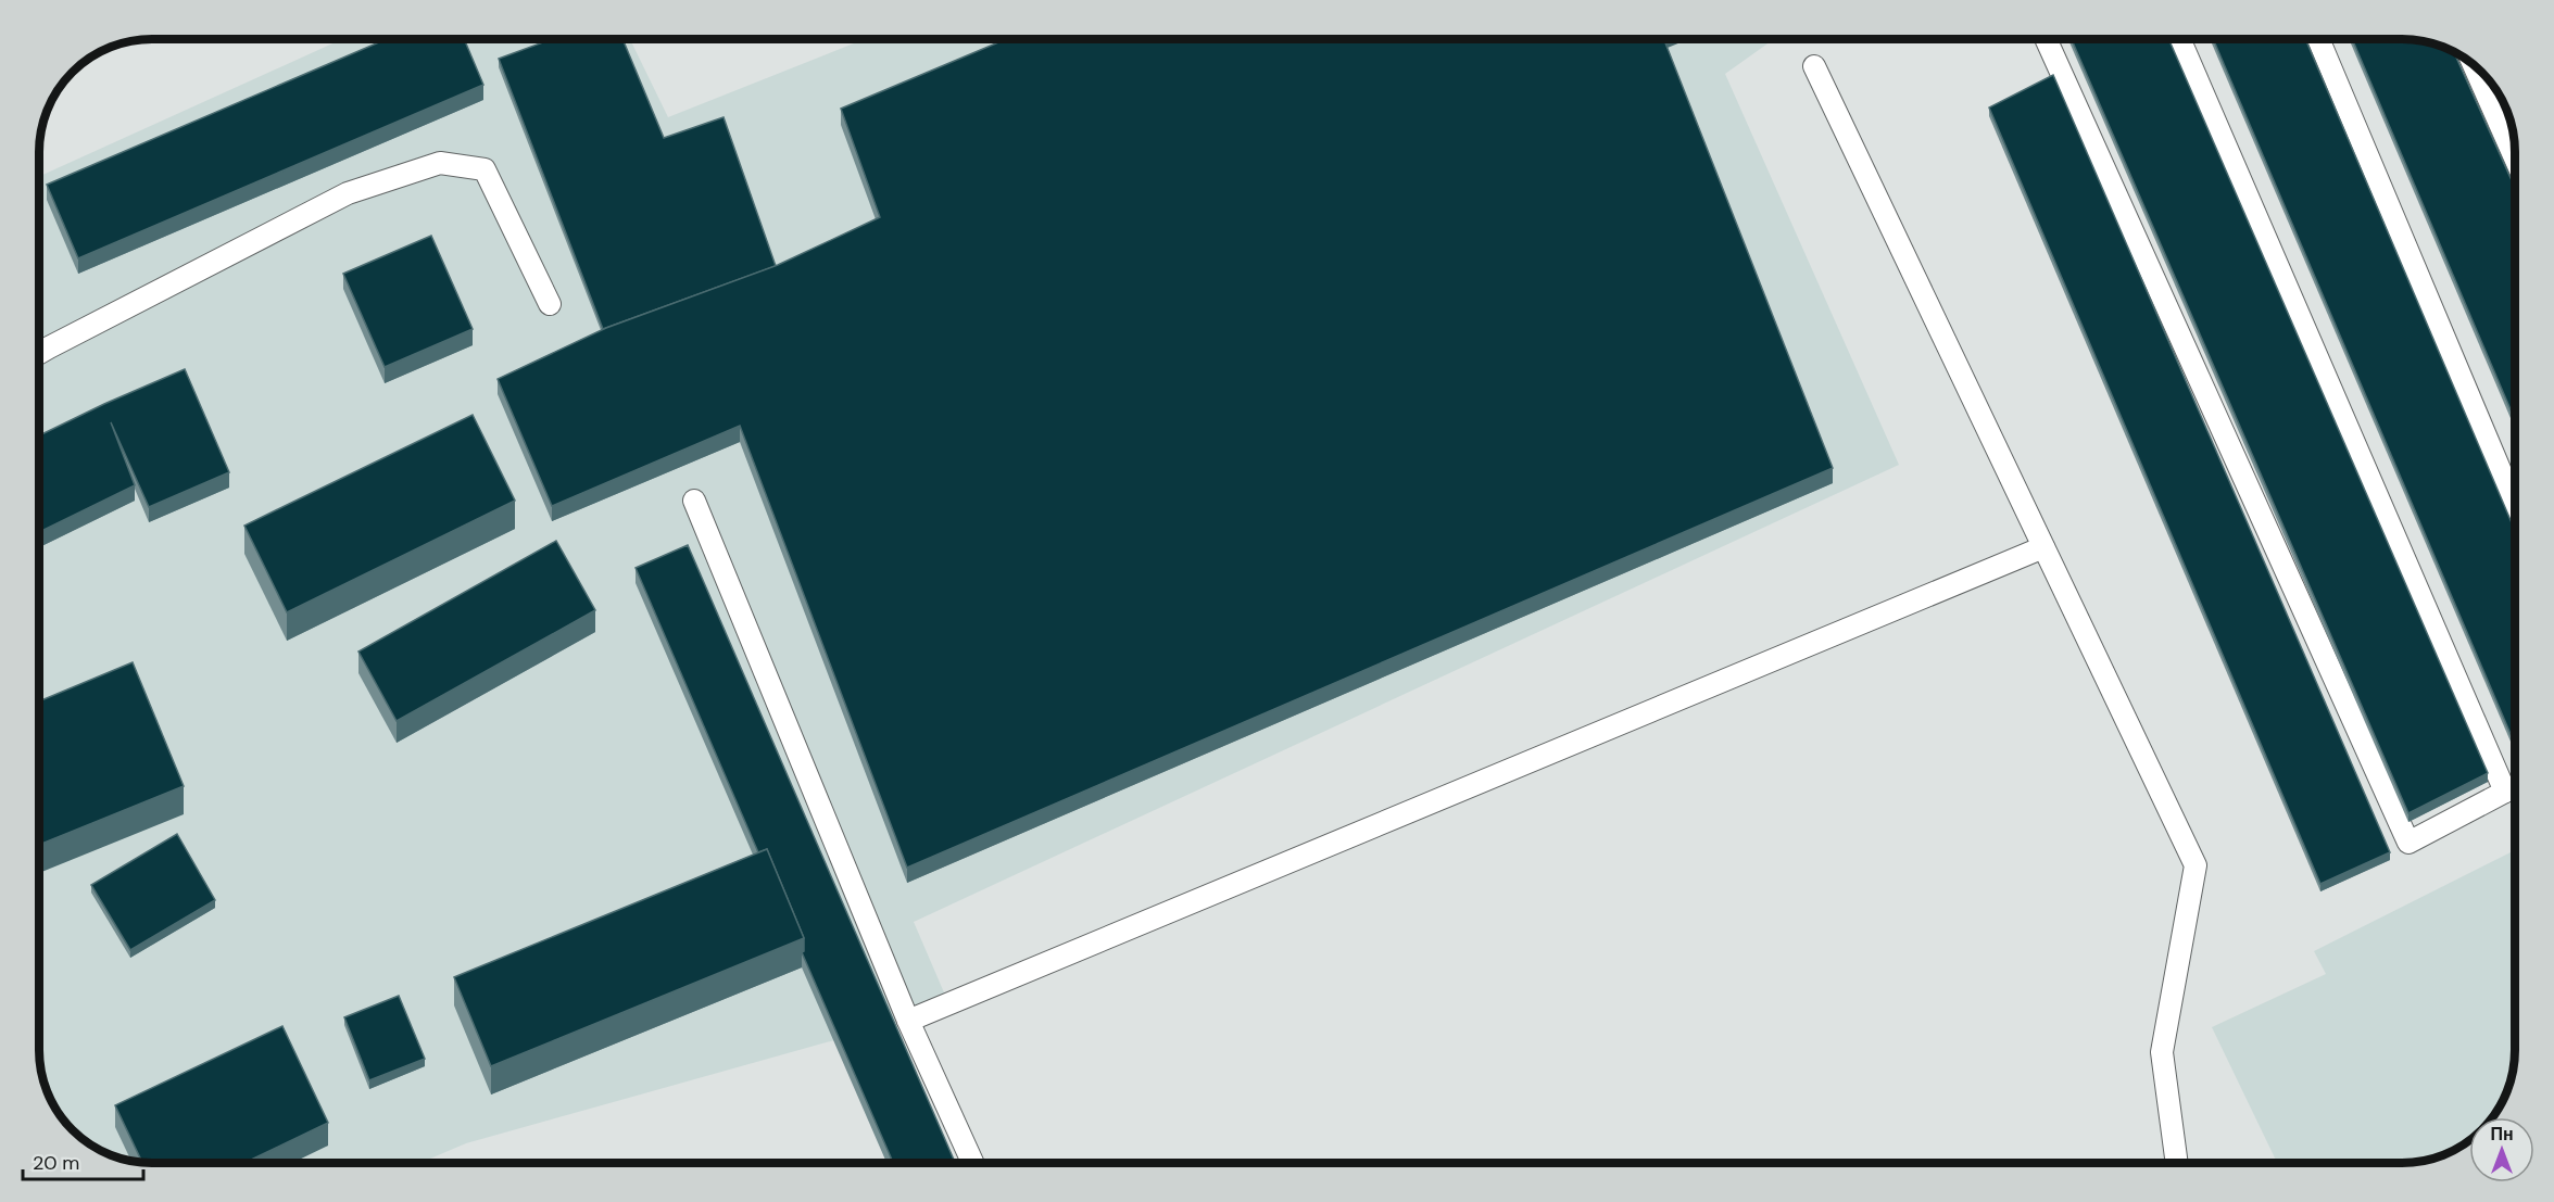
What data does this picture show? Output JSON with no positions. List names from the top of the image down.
{
  "scale_bar": "20 m",
  "north": "top"
}
